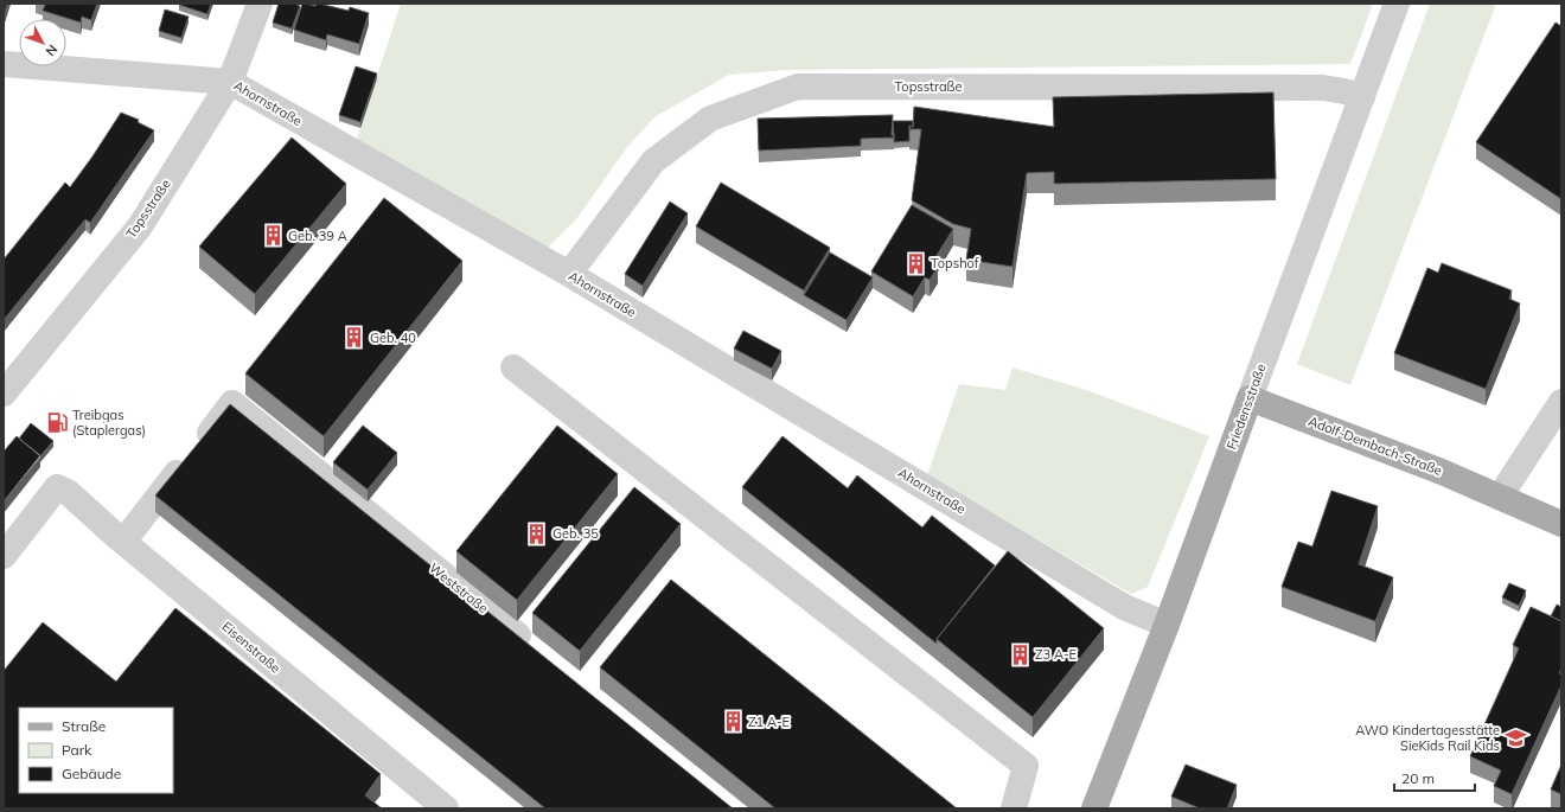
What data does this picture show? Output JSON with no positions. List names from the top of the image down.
{
  "streets": {
    "main road": ["Friedensstraße", "Adolf-Dembach-Straße"],
    "street": [
      "Topsstraße",
      "Ahornstraße",
      "Weststraße",
      "Eisenstraße"
    ]
  },
  "crossings": [
    ["Topsstraße", "Ahornstraße"],
    ["Topsstraße", "Friedensstraße"],
    ["Ahornstraße", "Friedensstraße"],
    ["Friedensstraße", "Adolf-Dembach-Straße"],
    ["Weststraße", "Eisenstraße"]
  ],
  "places": {
    "building": [
      "Geb. 39 A",
      "Topshof",
      "Geb. 40",
      "Geb. 35",
      "Z3 A-E",
      "Z1 A-E"
    ],
    "fuel station": ["Treibgas (Staplergas)"],
    "school or university": ["AWO Kindertagesstätte SieKids Rail Kids"]
  },
  "legend": ["Straße", "Park", "Gebäude"],
  "scale_bar": "20 m",
  "north": "bottom right"
}
